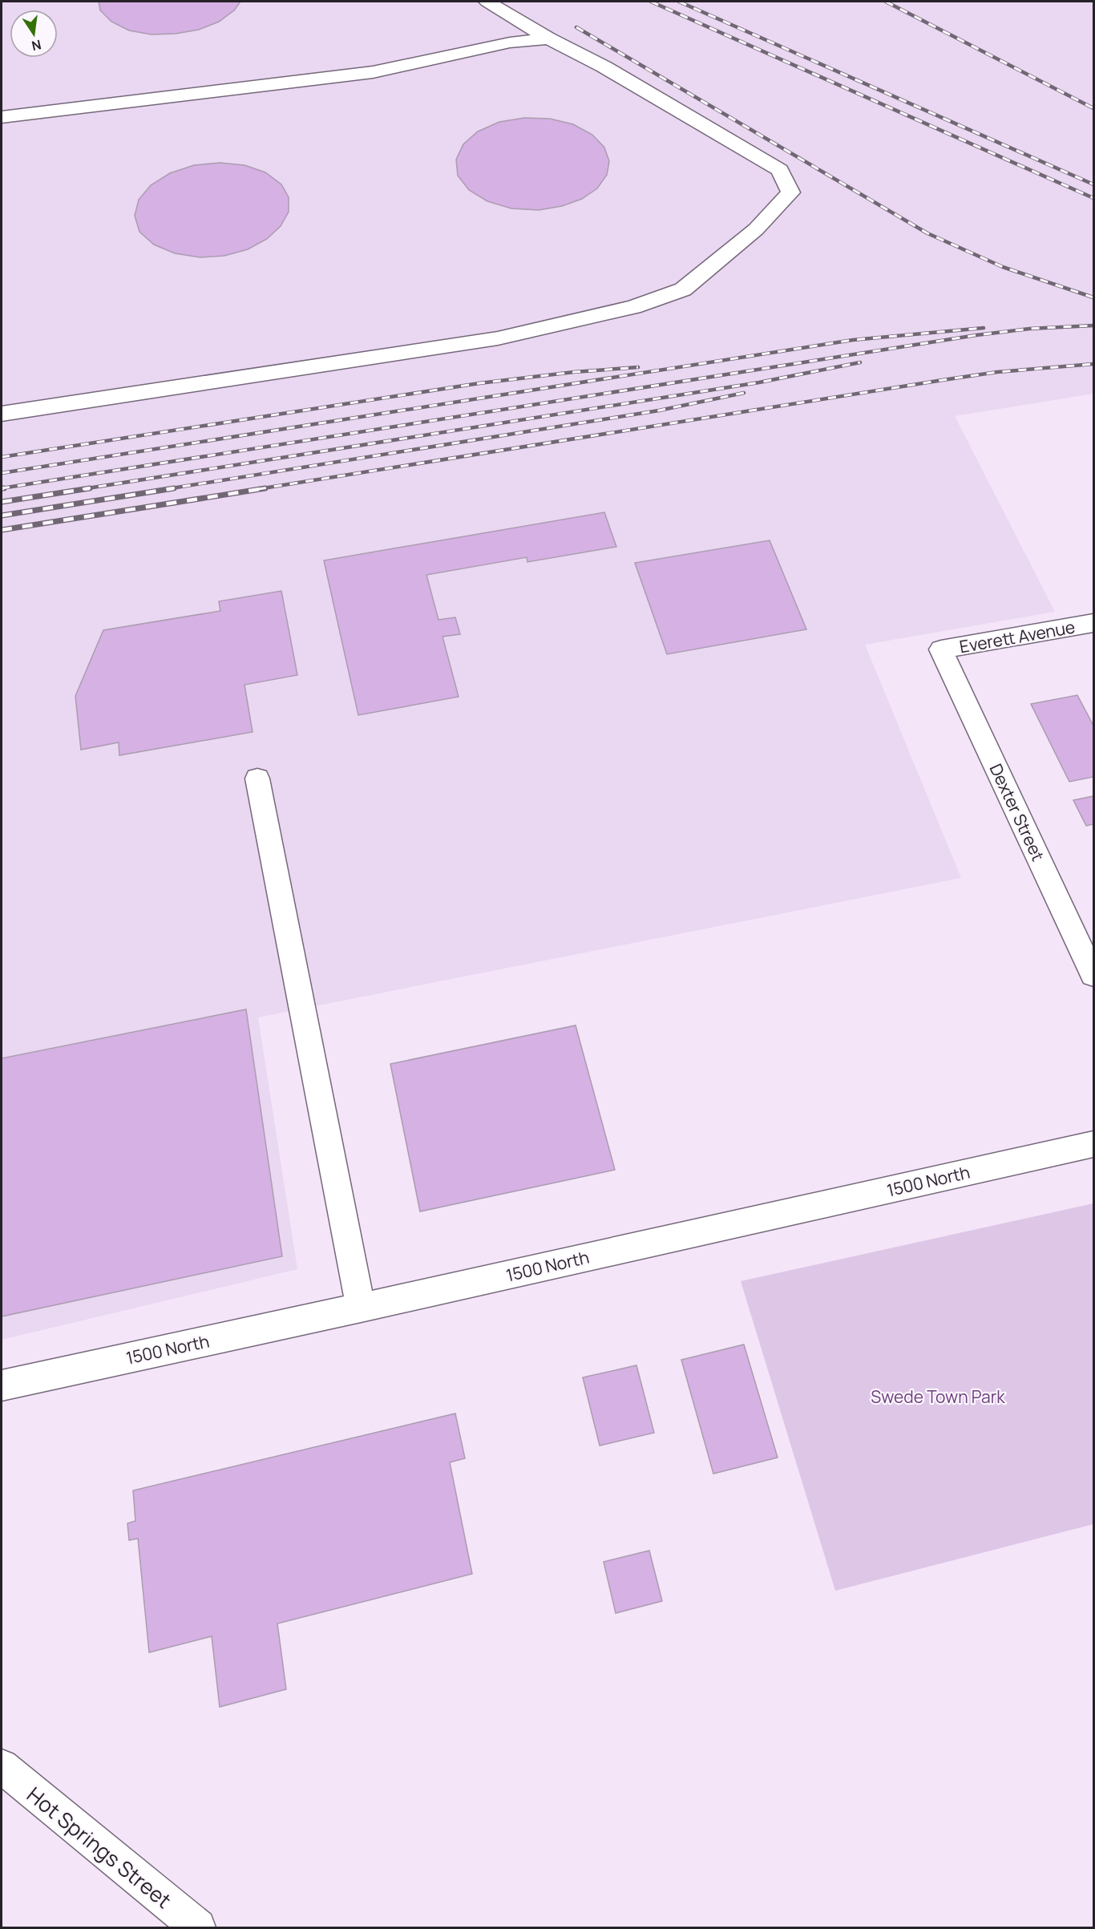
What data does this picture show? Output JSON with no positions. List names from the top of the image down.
{
  "streets": {
    "street": [
      "Everett Avenue",
      "Dexter Street",
      "1500 North",
      "Hot Springs Street"
    ]
  },
  "crossings": [
    ["Everett Avenue", "Dexter Street"]
  ],
  "parks": ["Swede Town Park"],
  "north": "bottom"
}
